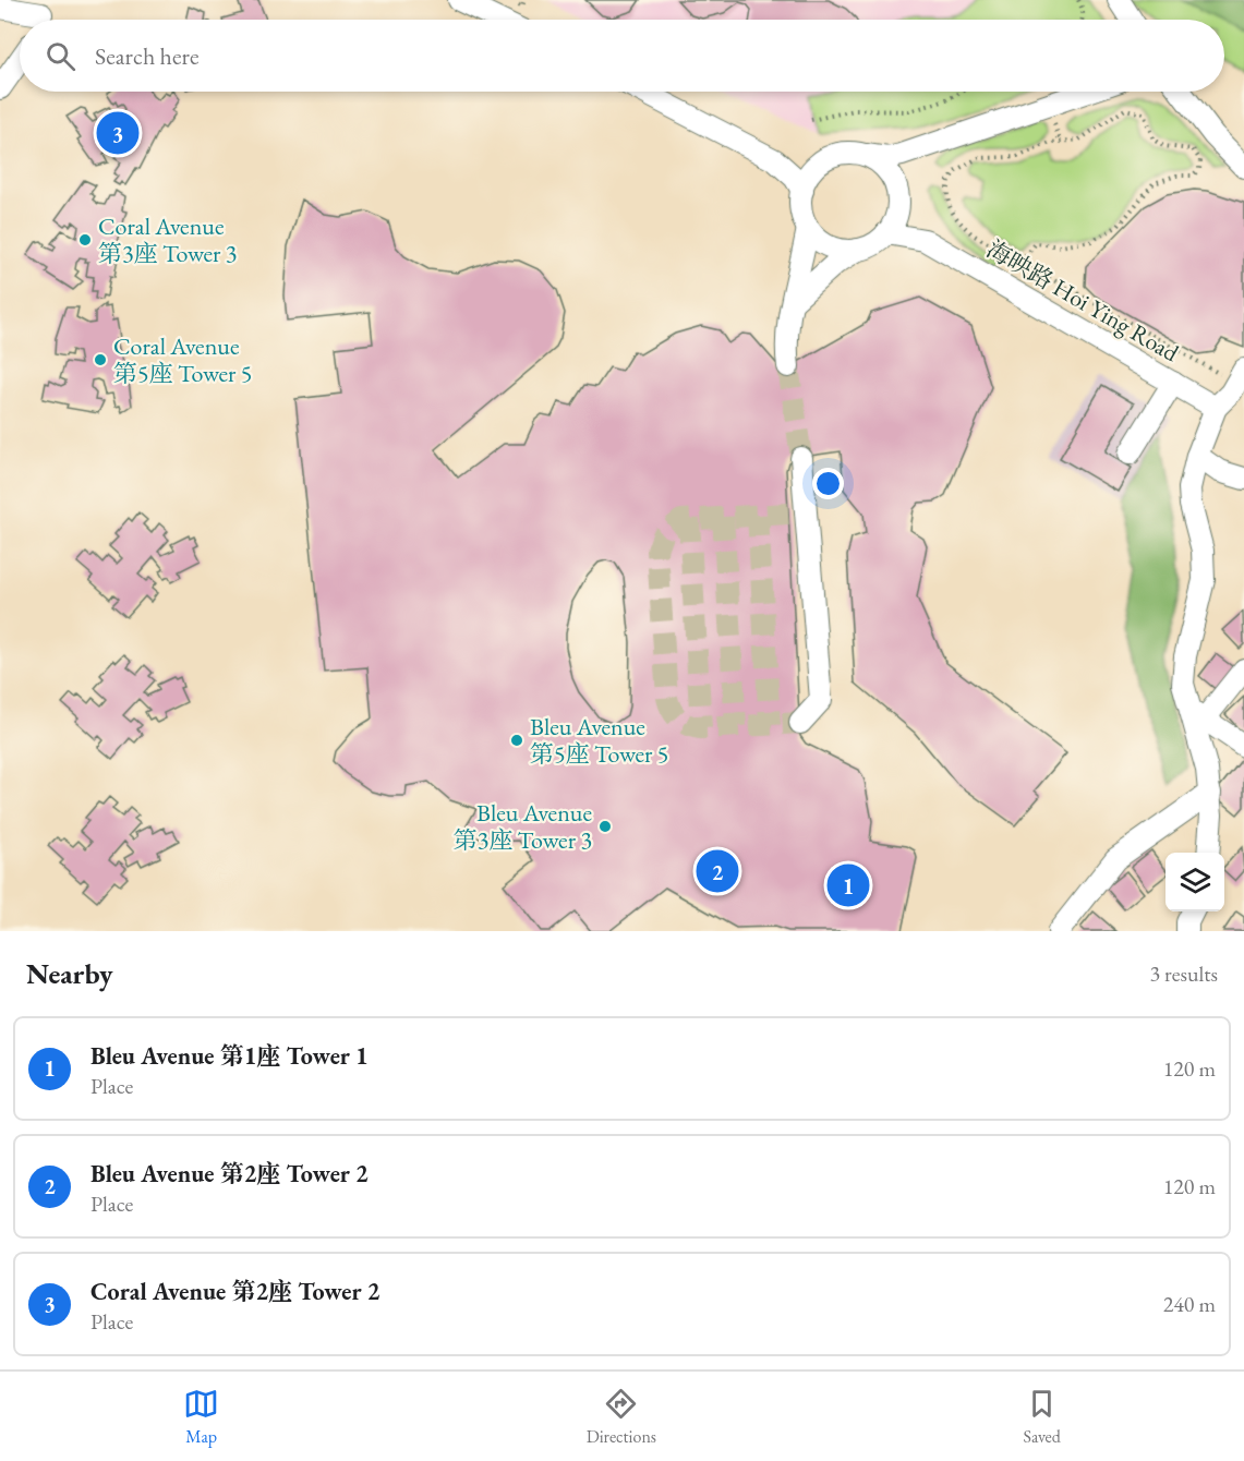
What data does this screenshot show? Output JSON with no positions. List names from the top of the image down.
{
  "streets": {
    "street": ["海映路 Hoi Ying Road"]
  },
  "places": [
    "Coral Avenue 第3座 Tower 3",
    "Coral Avenue 第5座 Tower 5",
    "Bleu Avenue 第5座 Tower 5",
    "Bleu Avenue 第3座 Tower 3"
  ],
  "page": {
    "search": "Search here",
    "pins": ["3", "2", "1"],
    "heading": ["Nearby", "3 results"],
    "list": [
      {
        "mark": "1",
        "name": "Bleu Avenue 第1座 Tower 1",
        "note": "Place",
        "value": "120 m"
      },
      {
        "mark": "2",
        "name": "Bleu Avenue 第2座 Tower 2",
        "note": "Place",
        "value": "120 m"
      },
      {
        "mark": "3",
        "name": "Coral Avenue 第2座 Tower 2",
        "note": "Place",
        "value": "240 m"
      }
    ],
    "nav": ["Map", "Directions", "Saved"]
  }
}
